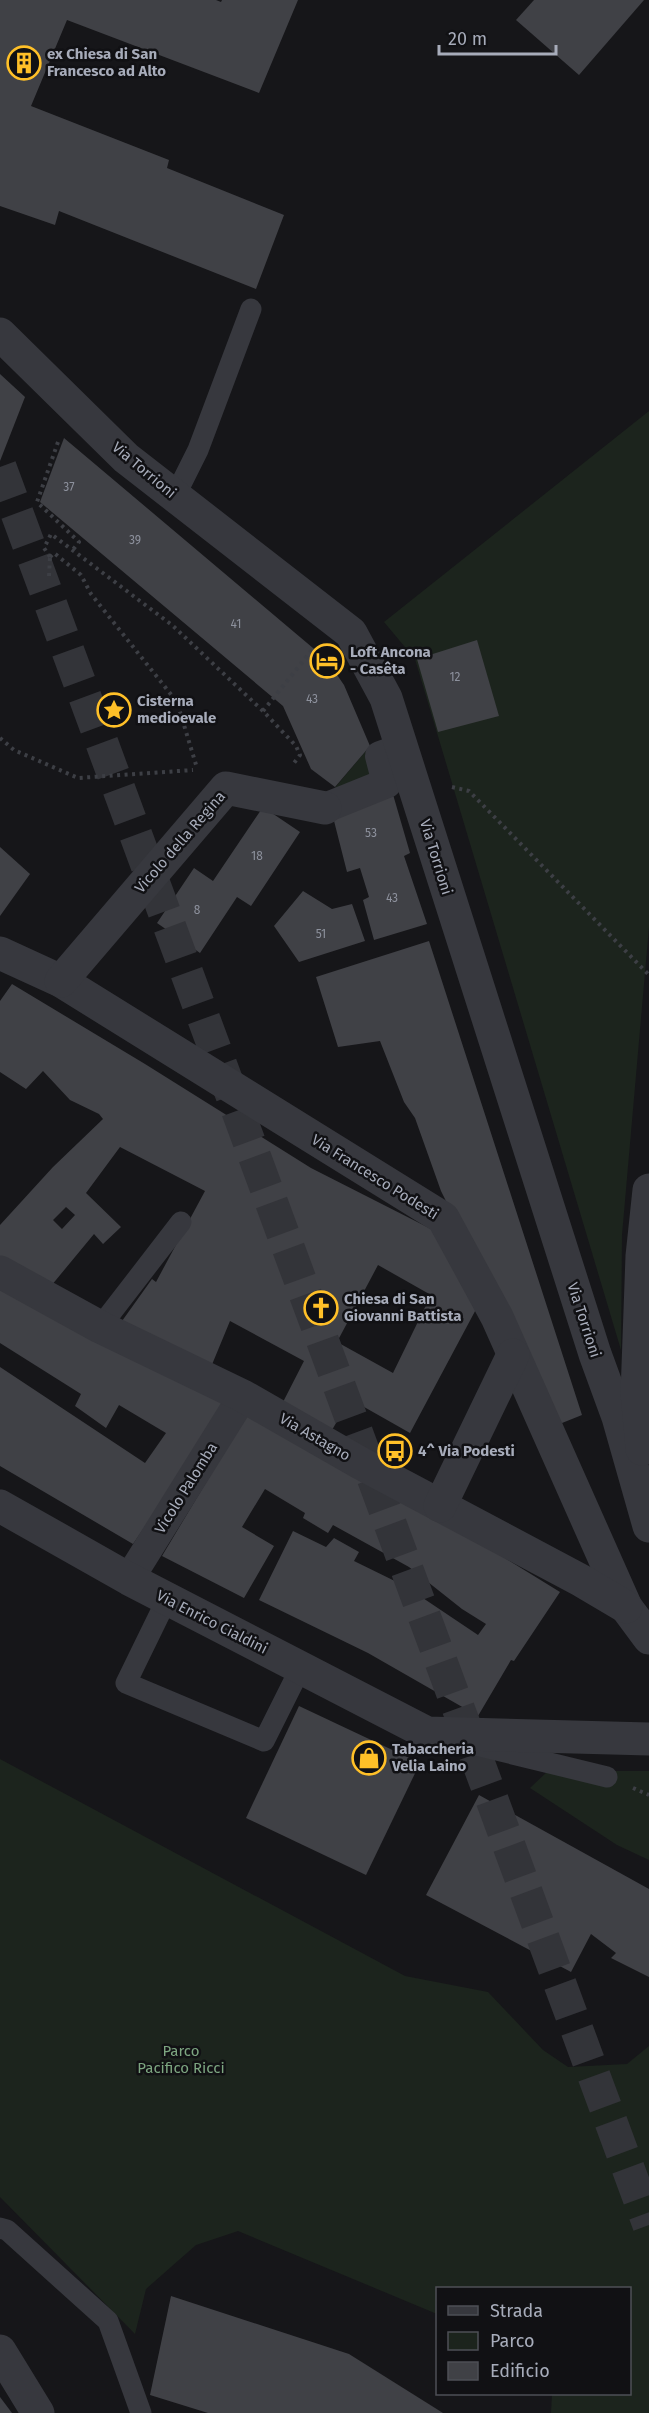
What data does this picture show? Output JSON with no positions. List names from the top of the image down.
{
  "streets": {
    "street": [
      "Via Torrioni",
      "Vicolo della Regina",
      "Via Francesco Podesti",
      "Via Astagno",
      "Vicolo Palomba",
      "Via Enrico Cialdini"
    ]
  },
  "crossings": [
    ["Via Torrioni", "Vicolo della Regina"],
    ["Vicolo della Regina", "Via Francesco Podesti"],
    ["Via Francesco Podesti", "Via Astagno"],
    ["Via Astagno", "Vicolo Palomba"],
    ["Vicolo Palomba", "Via Enrico Cialdini"]
  ],
  "parks": ["Parco Pacifico Ricci"],
  "places": {
    "building": ["ex Chiesa di San Francesco ad Alto"],
    "hotel": ["Loft Ancona - Casêta"],
    "place": ["Cisterna medioevale"],
    "church": ["Chiesa di San Giovanni Battista"],
    "bus stop": ["4^ Via Podesti"],
    "shop": ["Tabaccheria Velia Laino"]
  },
  "house_numbers": [
    "37",
    "39",
    "41",
    "12",
    "43",
    "53",
    "18",
    "43",
    "8",
    "51"
  ],
  "legend": ["Strada", "Parco", "Edificio"],
  "scale_bar": "20 m"
}
